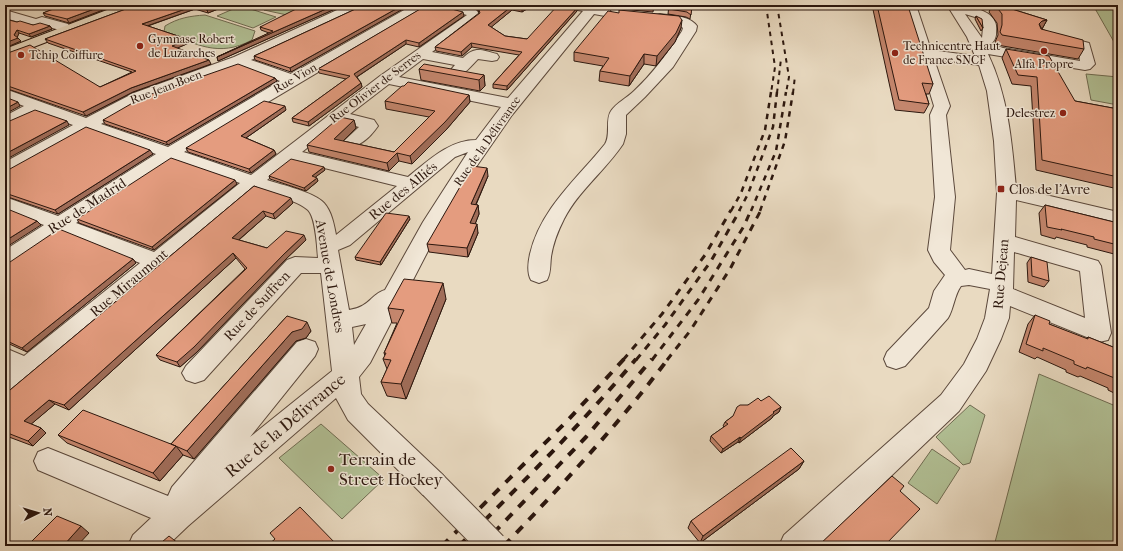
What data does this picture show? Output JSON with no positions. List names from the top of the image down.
{
  "streets": {
    "street": [
      "Rue Vion",
      "Rue Jean Boen",
      "Rue Olivier de Serres",
      "Rue de la Délivrance",
      "Rue des Alliés",
      "Rue de Madrid",
      "Rue Dejean",
      "Avenue de Londres",
      "Rue Miraumont",
      "Rue de Suffren"
    ]
  },
  "crossings": [
    ["Rue Vion", "Rue de Madrid"],
    ["Rue Vion", "Avenue de Londres"],
    ["Rue Jean Boen", "Avenue de Londres"],
    ["Rue Olivier de Serres", "Avenue de Londres"],
    ["Rue Olivier de Serres", "Rue Miraumont"],
    ["Rue de la Délivrance", "Rue des Alliés"],
    ["Rue de la Délivrance", "Avenue de Londres"],
    ["Rue des Alliés", "Avenue de Londres"],
    ["Rue des Alliés", "Rue de Suffren"],
    ["Rue de Madrid", "Avenue de Londres"],
    ["Avenue de Londres", "Rue Miraumont"],
    ["Avenue de Londres", "Rue de Suffren"]
  ],
  "places": {
    "other": [
      "Gymnase Robert de Luzarches",
      "Alfa Propre",
      "Technicentre Haut de France SNCF",
      "Tchip Coiffure",
      "Delestrez",
      "Terrain de Street Hockey"
    ],
    "transit": ["Clos de l'Avre"]
  },
  "north": "right"
}
